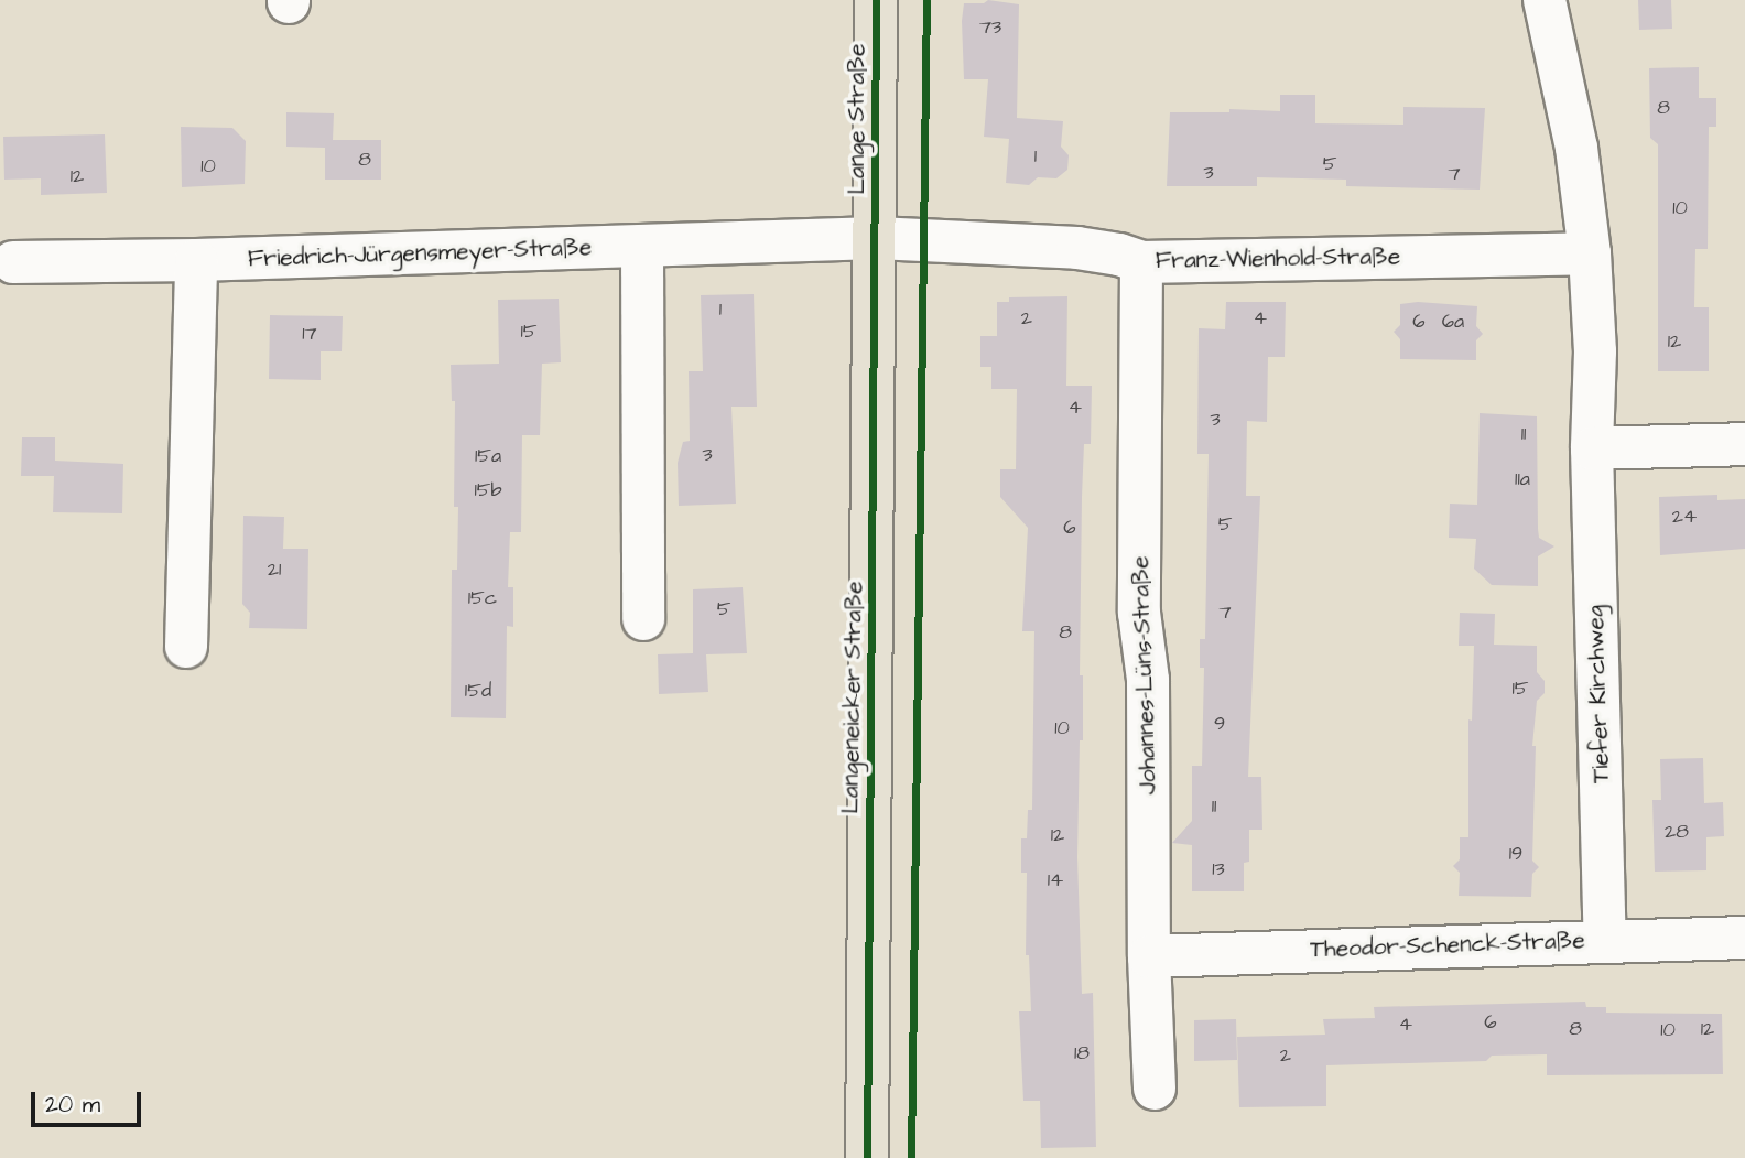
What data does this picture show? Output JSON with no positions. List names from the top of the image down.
{
  "streets": {
    "main road": ["Lange Straße", "Langeneicker Straße"],
    "street": [
      "Friedrich-Jürgensmeyer-Straße",
      "Franz-Wienhold-Straße",
      "Johannes-Lüns-Straße",
      "Tiefer Kirchweg",
      "Theodor-Schenck-Straße"
    ]
  },
  "crossings": [
    ["Lange Straße", "Friedrich-Jürgensmeyer-Straße"],
    ["Lange Straße", "Franz-Wienhold-Straße"],
    ["Lange Straße", "Langeneicker Straße"],
    ["Friedrich-Jürgensmeyer-Straße", "Franz-Wienhold-Straße"],
    ["Friedrich-Jürgensmeyer-Straße", "Langeneicker Straße"],
    ["Franz-Wienhold-Straße", "Johannes-Lüns-Straße"],
    ["Franz-Wienhold-Straße", "Tiefer Kirchweg"],
    ["Franz-Wienhold-Straße", "Langeneicker Straße"],
    ["Johannes-Lüns-Straße", "Theodor-Schenck-Straße"],
    ["Tiefer Kirchweg", "Theodor-Schenck-Straße"]
  ],
  "house_numbers": [
    "73",
    "8",
    "1",
    "8",
    "5",
    "10",
    "3",
    "7",
    "12",
    "10",
    "1",
    "2",
    "4",
    "6",
    "6a",
    "15",
    "17",
    "12",
    "4",
    "3",
    "11",
    "3",
    "15a",
    "11a",
    "15b",
    "24",
    "5",
    "6",
    "21",
    "15c",
    "5",
    "7",
    "8",
    "15",
    "15d",
    "9",
    "10",
    "11",
    "28",
    "12",
    "19",
    "13",
    "14",
    "6",
    "4",
    "8",
    "12",
    "10",
    "18",
    "2"
  ],
  "scale_bar": "20 m"
}
